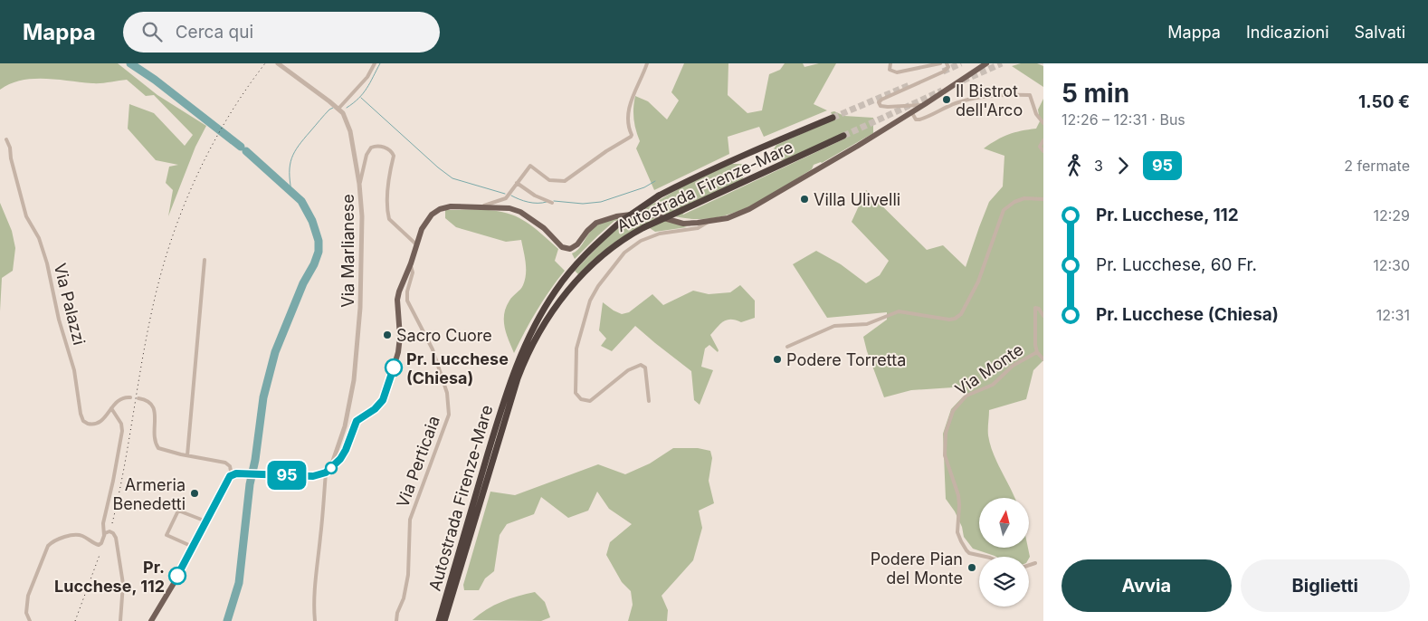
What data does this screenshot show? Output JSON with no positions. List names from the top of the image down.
{
  "streets": {
    "highway": ["Autostrada Firenze-Mare"],
    "street": [
      "Via Marlianese",
      "Via Palazzi",
      "Via Monte",
      "Via Perticaia"
    ]
  },
  "places": [
    "Il Bistrot dell'Arco",
    "Villa Ulivelli",
    "Sacro Cuore",
    "Podere Torretta",
    "Pr. Lucchese (Chiesa)",
    "Armeria Benedetti",
    "Podere Pian del Monte",
    "Pr. Lucchese, 112"
  ],
  "lines": ["bus line 95"],
  "north": "top",
  "page": {
    "header": "Mappa",
    "search": "Cerca qui",
    "nav": ["Mappa", "Indicazioni", "Salvati"],
    "on_map": "95",
    "heading": ["5 min", "12:26 – 12:31 · Bus", "1.50 €"],
    "legs": ["3", "95", "2 fermate"],
    "list": [
      {
        "name": "Pr. Lucchese, 112",
        "value": "12:29"
      },
      {
        "name": "Pr. Lucchese, 60 Fr.",
        "value": "12:30"
      },
      {
        "name": "Pr. Lucchese (Chiesa)",
        "value": "12:31"
      }
    ],
    "buttons": ["Avvia", "Biglietti"]
  }
}
